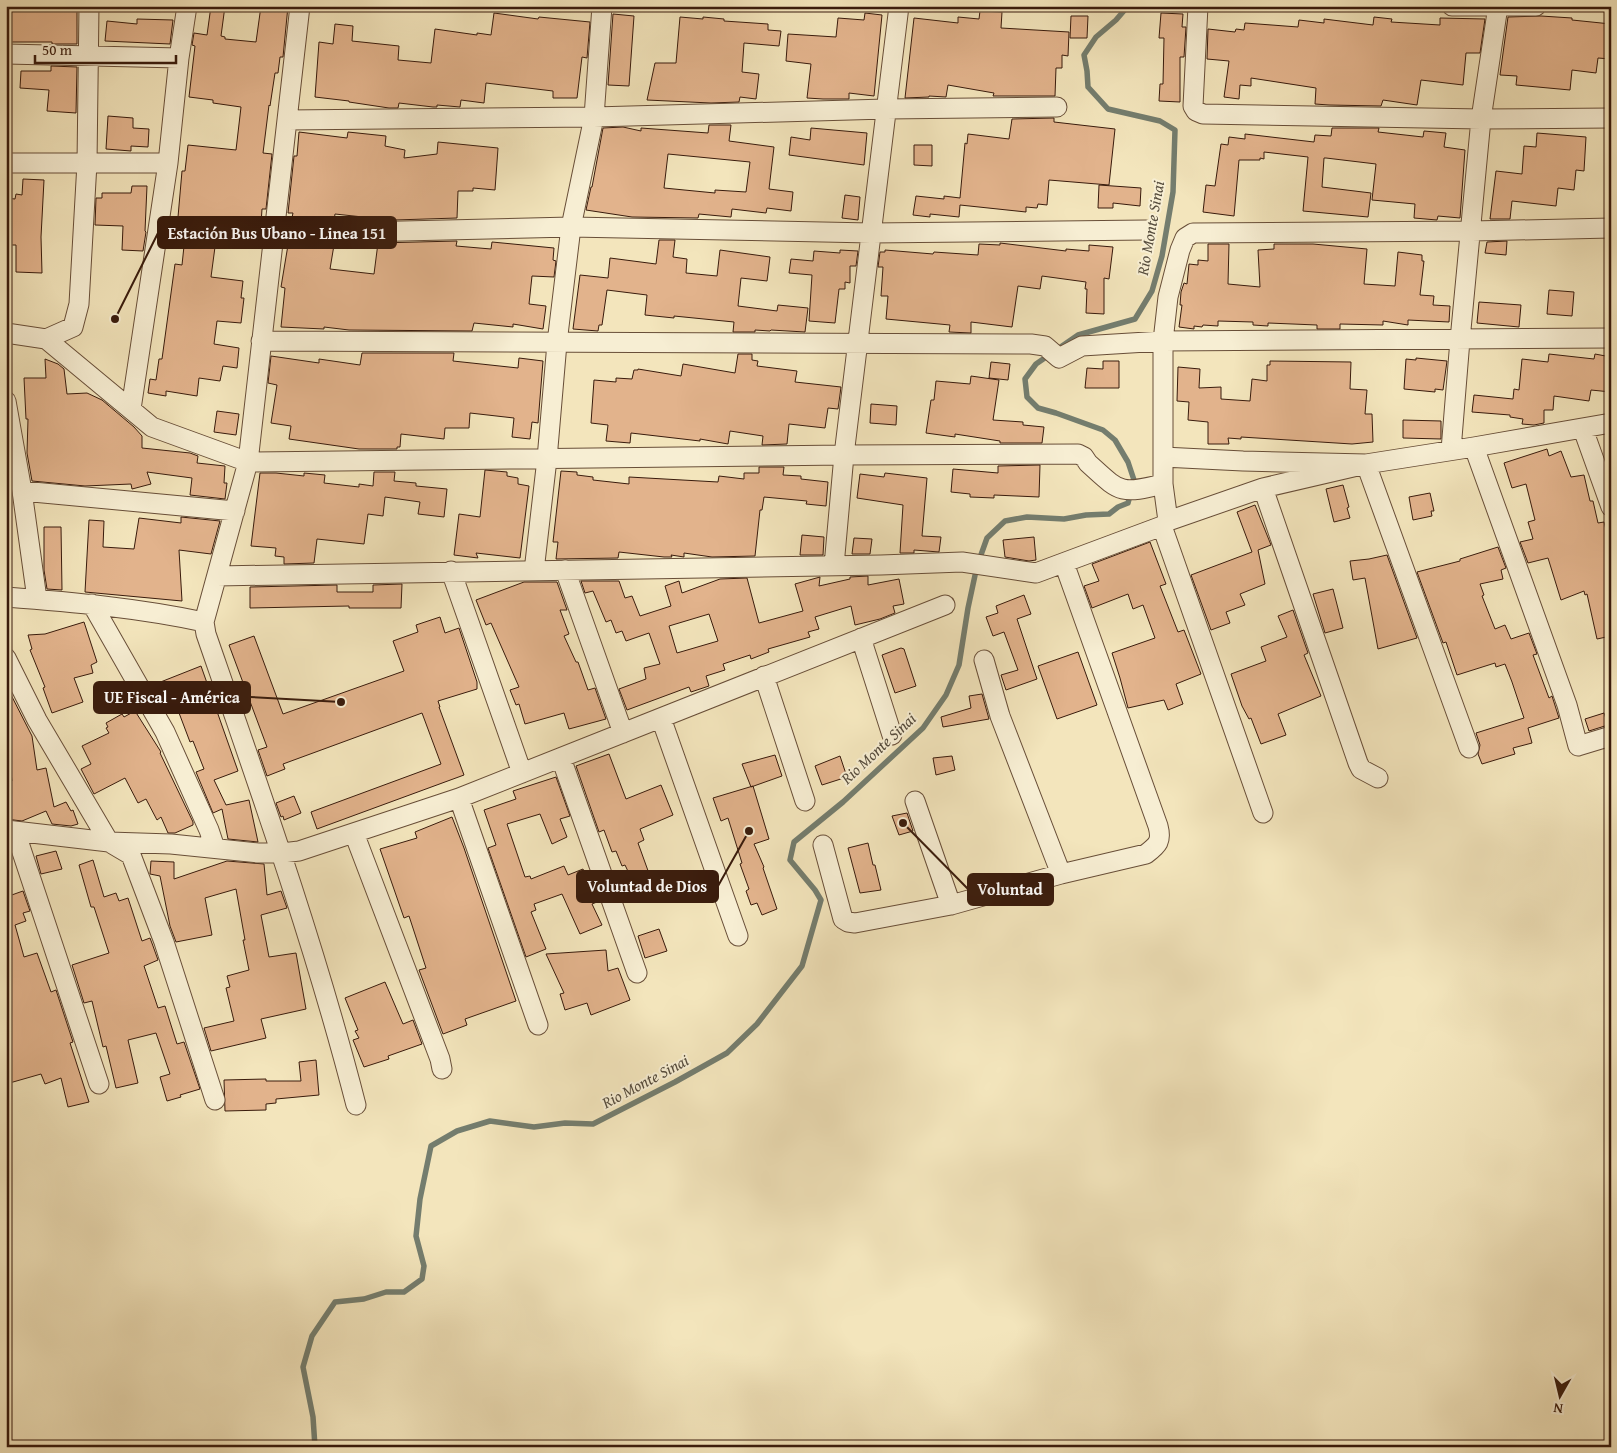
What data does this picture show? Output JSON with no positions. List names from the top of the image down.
{
  "water": ["Rio Monte Sinai"],
  "places": [
    "Estación Bus Ubano - Linea 151",
    "UE Fiscal - América",
    "Voluntad",
    "Voluntad de Dios"
  ],
  "scale_bar": "50 m",
  "north": "bottom"
}
